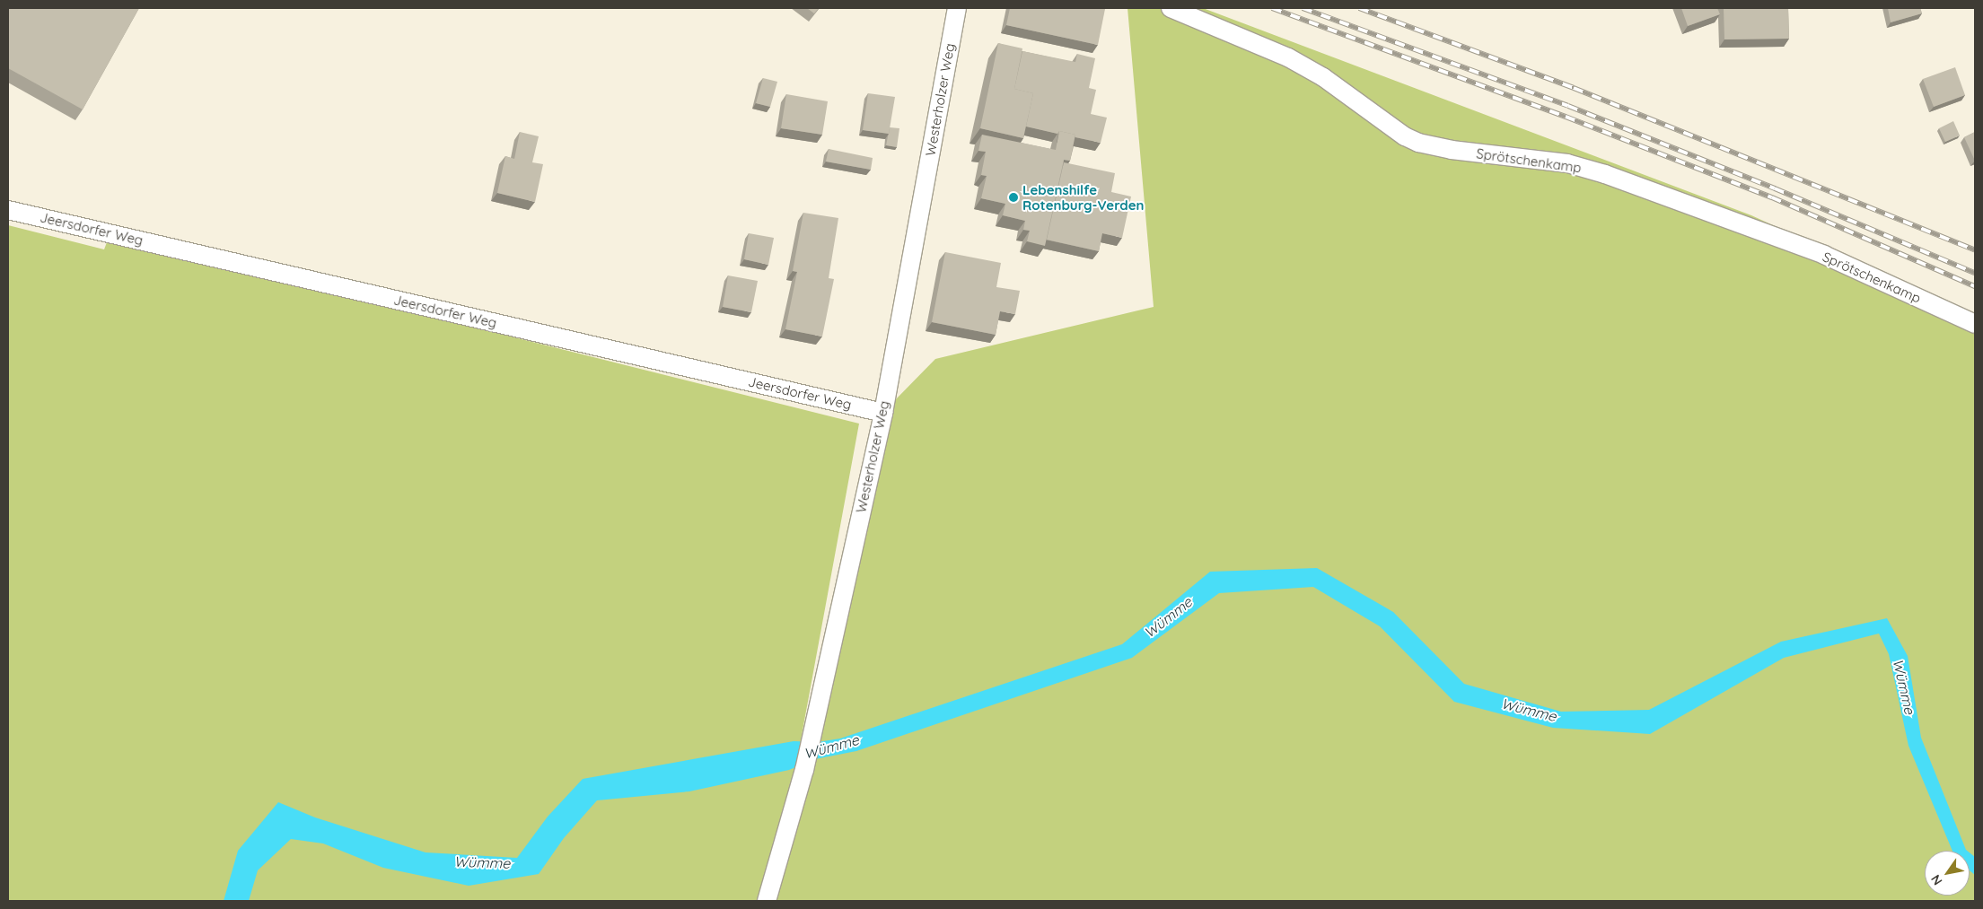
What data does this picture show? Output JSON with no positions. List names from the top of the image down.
{
  "streets": {
    "street": ["Westerholzer Weg", "Sprötschenkamp", "Jeersdorfer Weg"]
  },
  "crossings": [
    ["Westerholzer Weg", "Jeersdorfer Weg"]
  ],
  "water": ["Wümme"],
  "places": ["Lebenshilfe Rotenburg-Verden"],
  "north": "bottom left"
}
